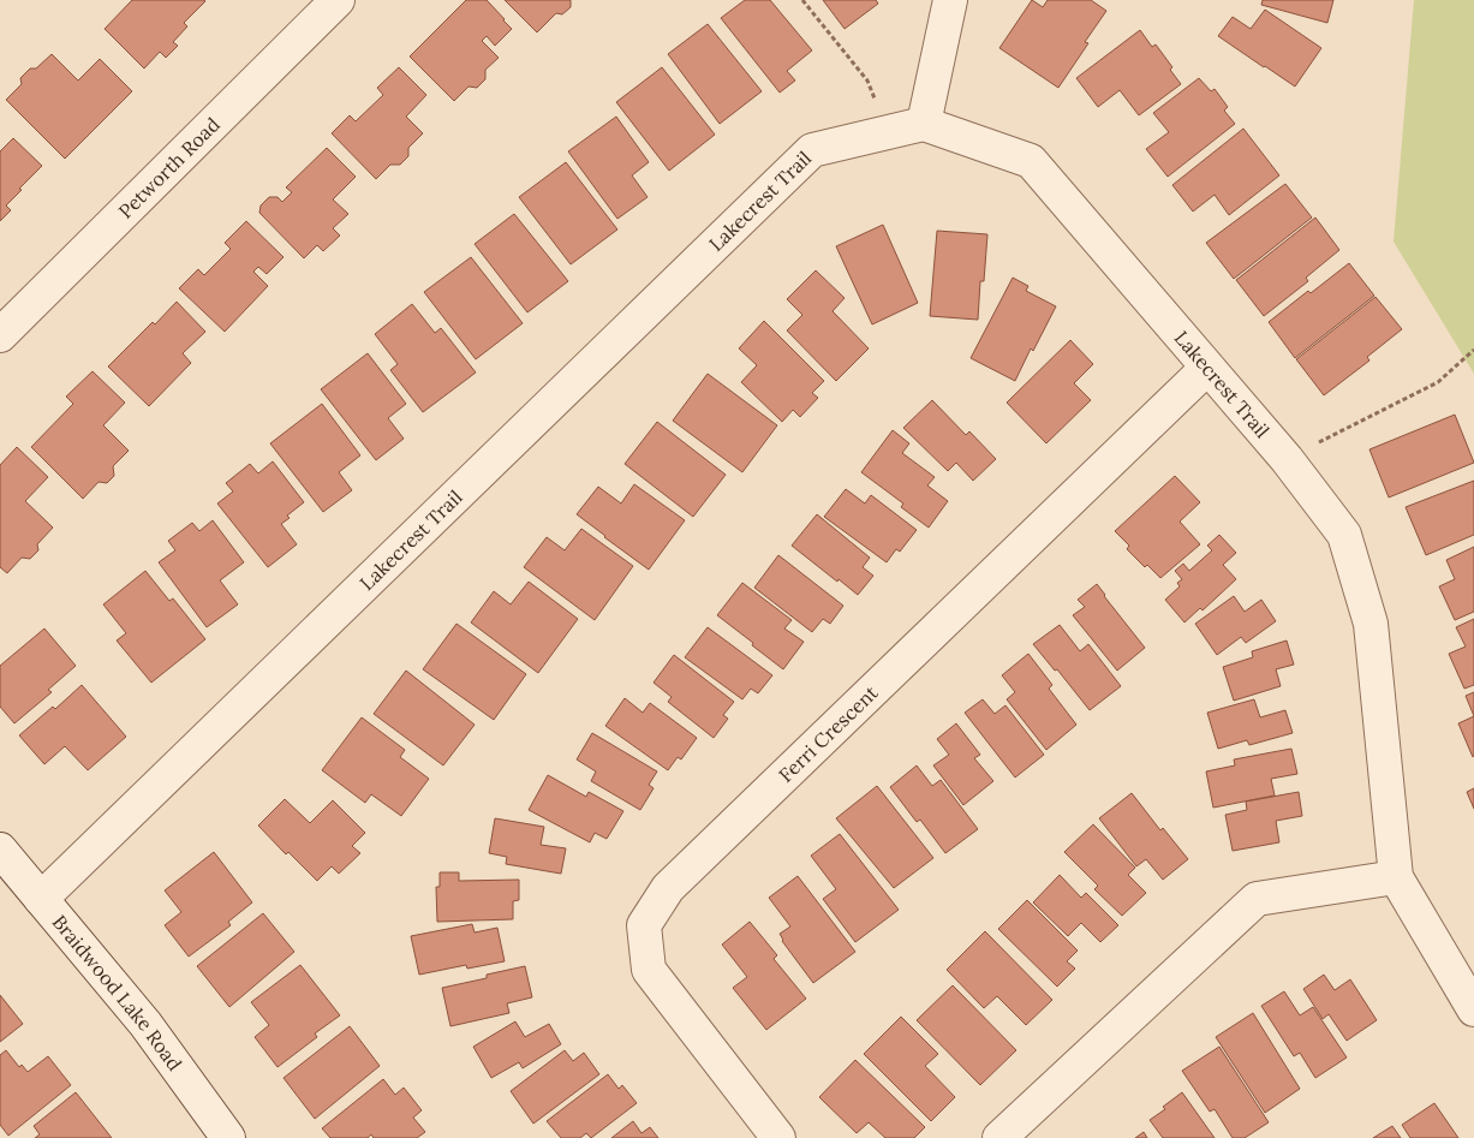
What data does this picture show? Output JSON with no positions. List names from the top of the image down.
{
  "streets": {
    "street": [
      "Petworth Road",
      "Lakecrest Trail",
      "Ferri Crescent",
      "Braidwood Lake Road"
    ]
  },
  "crossings": [
    ["Lakecrest Trail", "Ferri Crescent"],
    ["Lakecrest Trail", "Braidwood Lake Road"]
  ]
}
